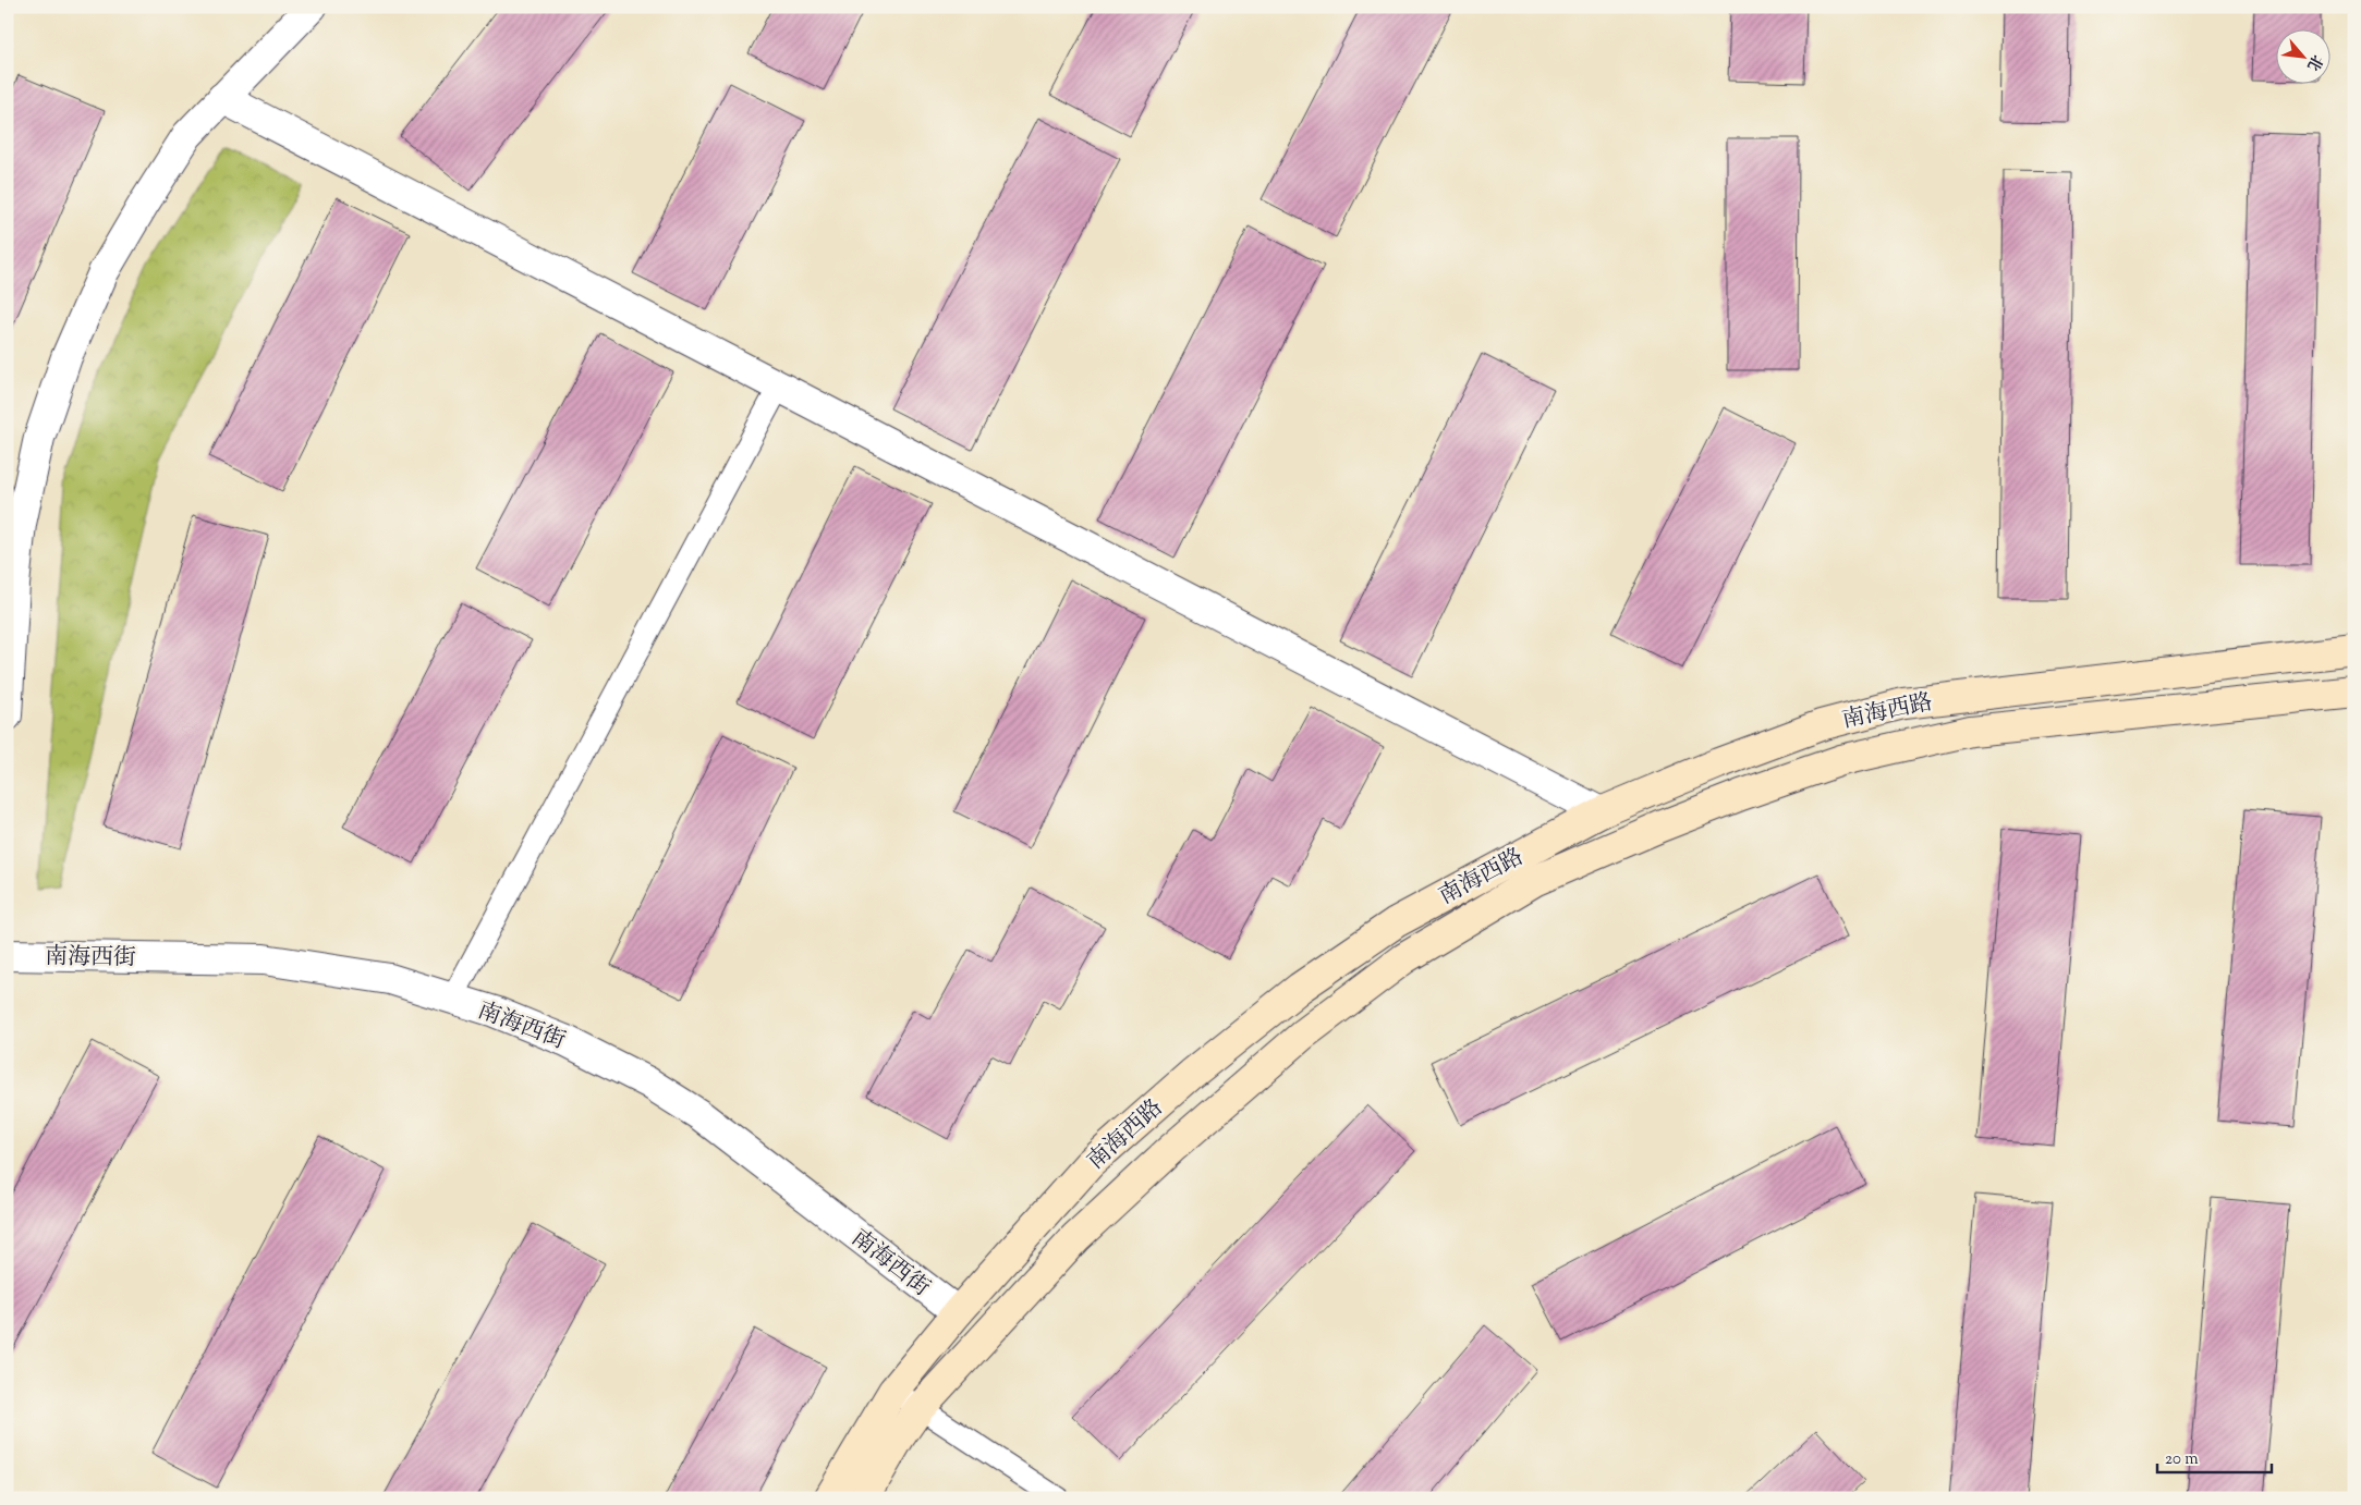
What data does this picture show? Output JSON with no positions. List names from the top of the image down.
{
  "streets": {
    "street": ["南海西路", "南海西街"]
  },
  "crossings": [
    ["南海西路", "南海西街"]
  ],
  "scale_bar": "20 m",
  "north": "bottom right"
}
